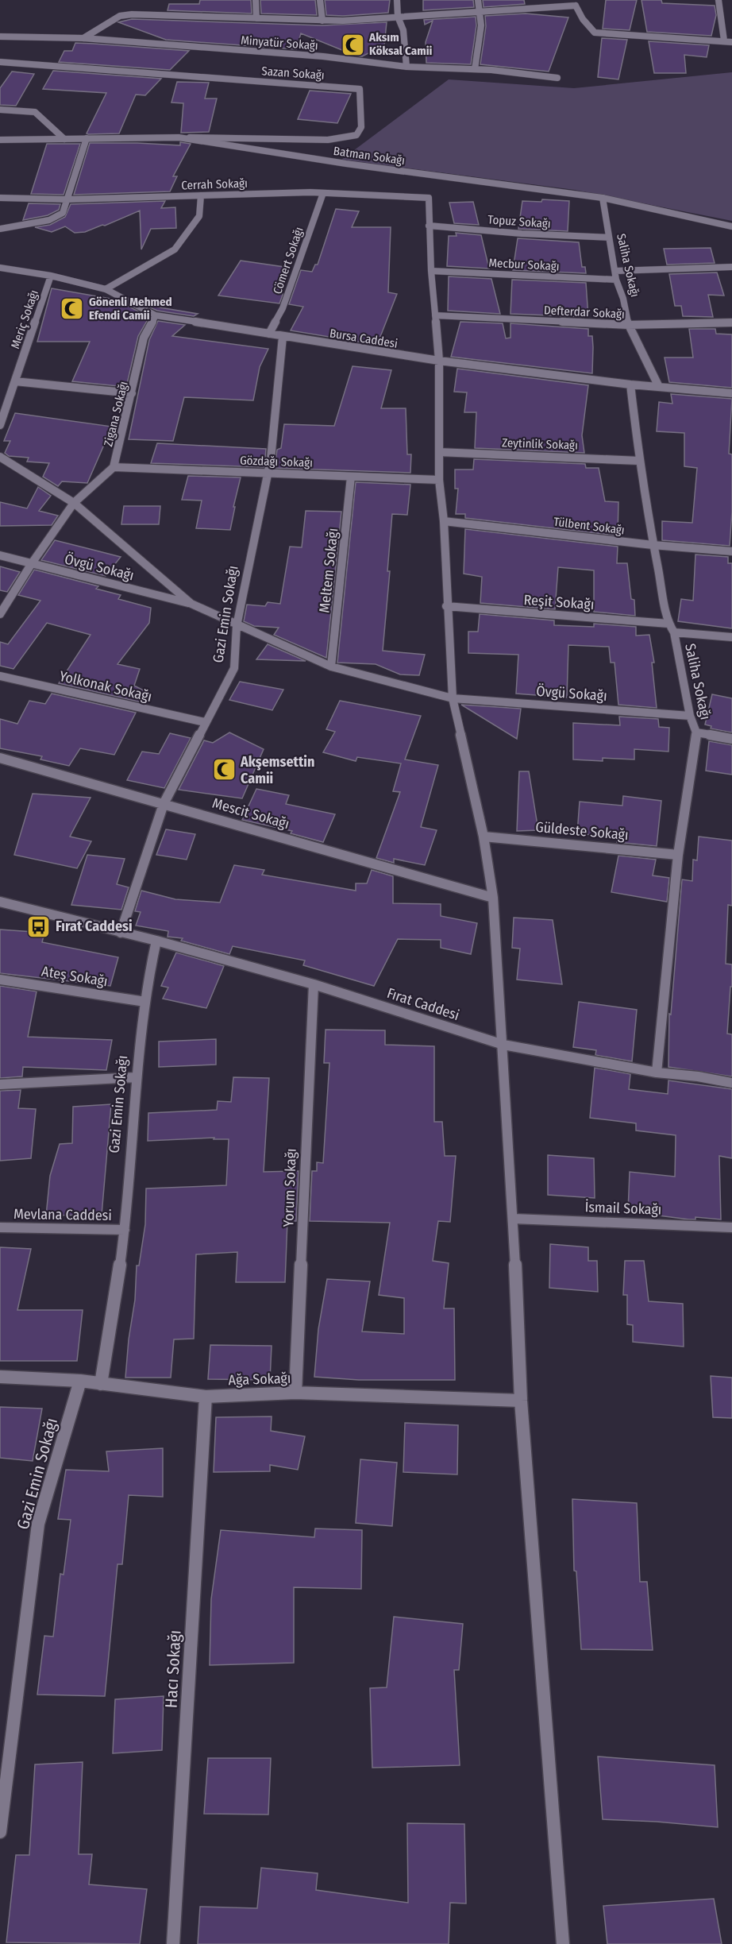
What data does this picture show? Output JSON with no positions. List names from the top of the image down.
{
  "streets": {
    "street": [
      "Minyatür Sokağı",
      "Sazan Sokağı",
      "Batman Sokağı",
      "Cerrah Sokağı",
      "Topuz Sokağı",
      "Cömert Sokağı",
      "Mecbur Sokağı",
      "Saliha Sokağı",
      "Defterdar Sokağı",
      "Meriç Sokağı",
      "Bursa Caddesi",
      "Zigana Sokağı",
      "Zeytinlik Sokağı",
      "Gözdağı Sokağı",
      "Tülbent Sokağı",
      "Övgü Sokağı",
      "Meltem Sokağı",
      "Reşit Sokağı",
      "Gazi Emin Sokağı",
      "Yolkonak Sokağı",
      "Mescit Sokağı",
      "Güldeste Sokağı",
      "Ateş Sokağı",
      "Fırat Caddesi",
      "Yorum Sokağı",
      "İsmail Sokağı",
      "Mevlana Caddesi",
      "Ağa Sokağı",
      "Hacı Sokağı"
    ]
  },
  "crossings": [
    ["Sazan Sokağı", "Batman Sokağı"],
    ["Batman Sokağı", "Saliha Sokağı"],
    ["Cerrah Sokağı", "Topuz Sokağı"],
    ["Cerrah Sokağı", "Cömert Sokağı"],
    ["Topuz Sokağı", "Saliha Sokağı"],
    ["Cömert Sokağı", "Bursa Caddesi"],
    ["Mecbur Sokağı", "Saliha Sokağı"],
    ["Saliha Sokağı", "Defterdar Sokağı"],
    ["Saliha Sokağı", "Bursa Caddesi"],
    ["Saliha Sokağı", "Zeytinlik Sokağı"],
    ["Saliha Sokağı", "Tülbent Sokağı"],
    ["Saliha Sokağı", "Övgü Sokağı"],
    ["Saliha Sokağı", "Reşit Sokağı"],
    ["Saliha Sokağı", "Güldeste Sokağı"],
    ["Saliha Sokağı", "Fırat Caddesi"],
    ["Meriç Sokağı", "Bursa Caddesi"],
    ["Bursa Caddesi", "Zigana Sokağı"],
    ["Bursa Caddesi", "Gazi Emin Sokağı"],
    ["Zigana Sokağı", "Gözdağı Sokağı"],
    ["Zigana Sokağı", "Övgü Sokağı"],
    ["Gözdağı Sokağı", "Meltem Sokağı"],
    ["Gözdağı Sokağı", "Gazi Emin Sokağı"],
    ["Övgü Sokağı", "Meltem Sokağı"],
    ["Övgü Sokağı", "Gazi Emin Sokağı"],
    ["Gazi Emin Sokağı", "Yolkonak Sokağı"],
    ["Gazi Emin Sokağı", "Mescit Sokağı"],
    ["Gazi Emin Sokağı", "Ateş Sokağı"],
    ["Gazi Emin Sokağı", "Fırat Caddesi"],
    ["Gazi Emin Sokağı", "Mevlana Caddesi"],
    ["Gazi Emin Sokağı", "Ağa Sokağı"],
    ["Fırat Caddesi", "Yorum Sokağı"],
    ["Yorum Sokağı", "Ağa Sokağı"],
    ["Ağa Sokağı", "Hacı Sokağı"]
  ],
  "places": {
    "mosque": ["Aksım Köksal Camii", "Gönenli Mehmed Efendi Camii", "Akşemsettin Camii"],
    "bus stop": ["Fırat Caddesi"]
  }
}
